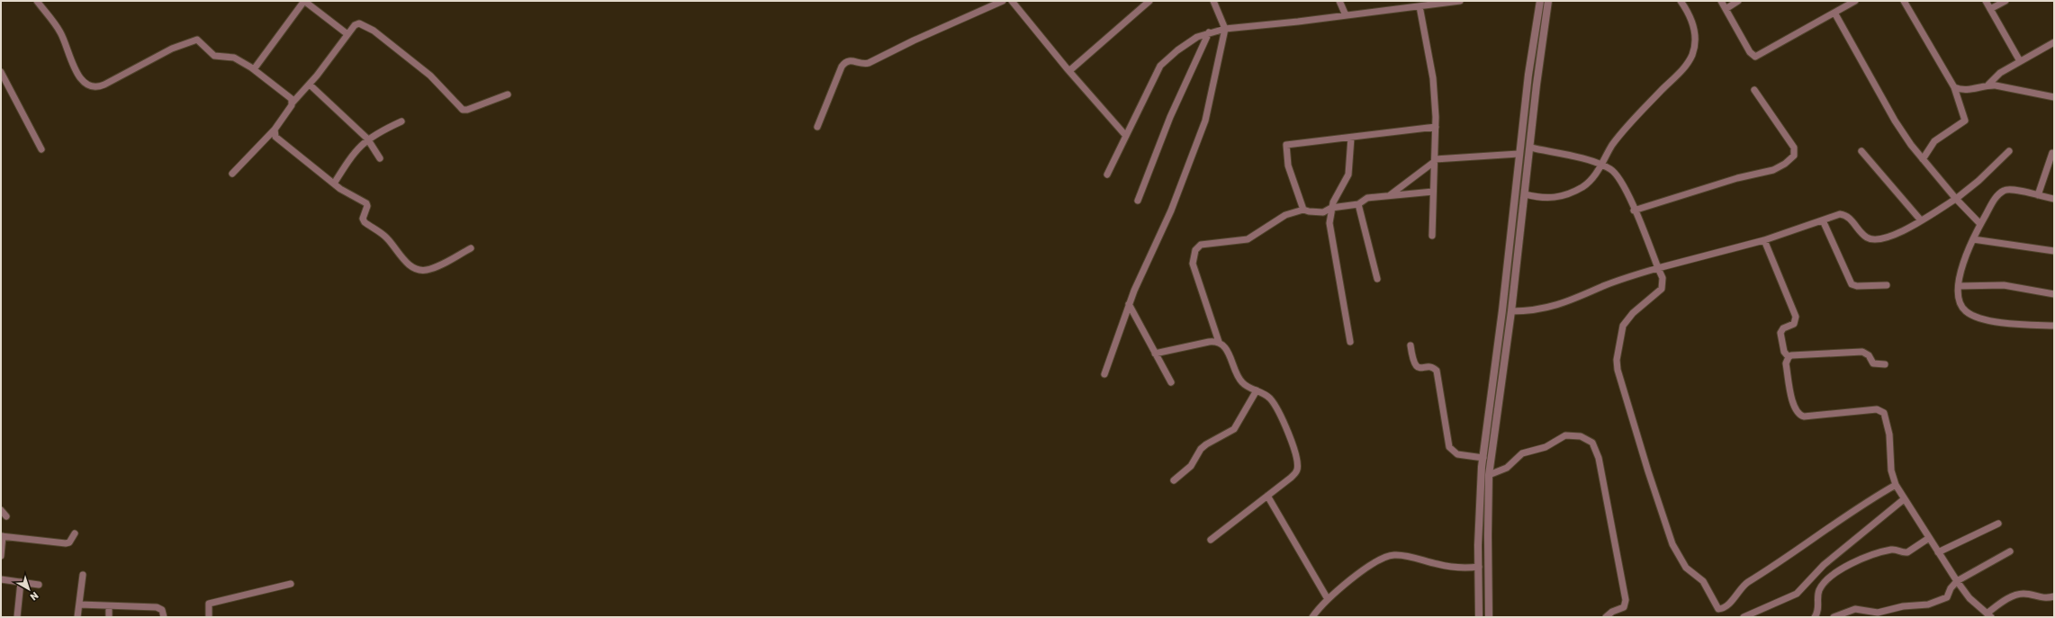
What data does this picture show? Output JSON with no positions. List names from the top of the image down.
{
  "north": "bottom right"
}
